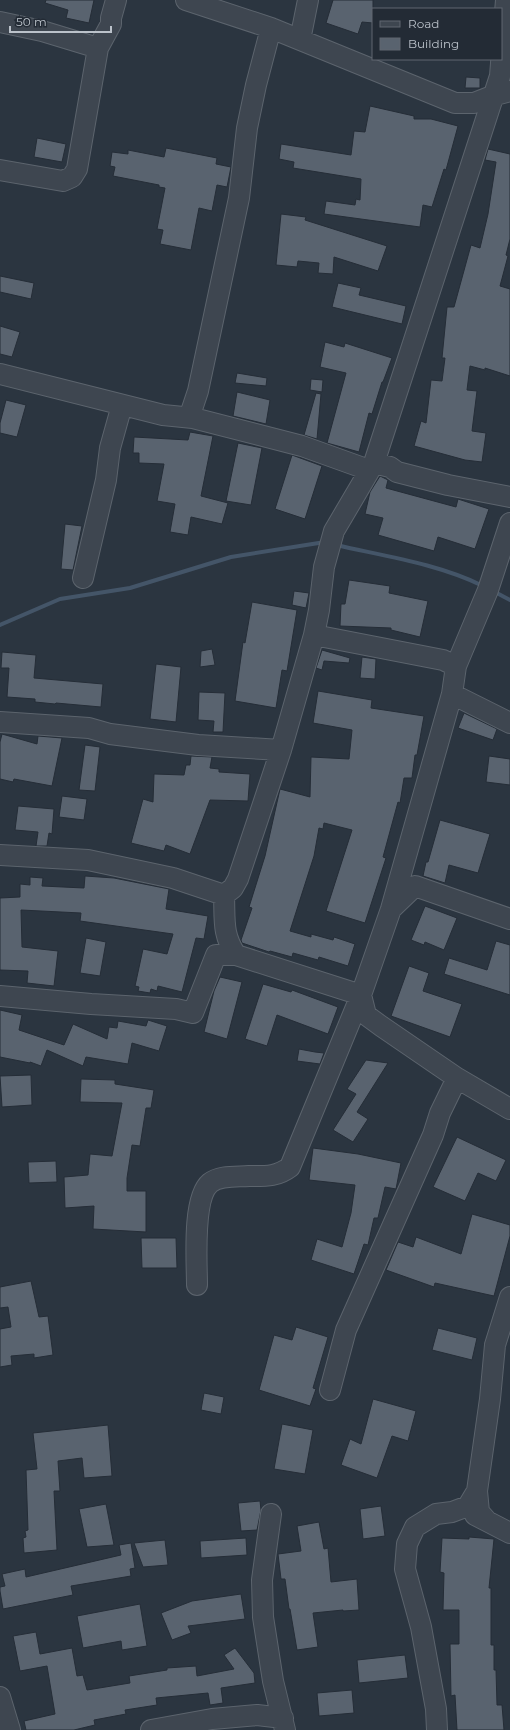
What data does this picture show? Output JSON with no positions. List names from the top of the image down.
{
  "legend": ["Road", "Building"],
  "scale_bar": "50 m"
}
